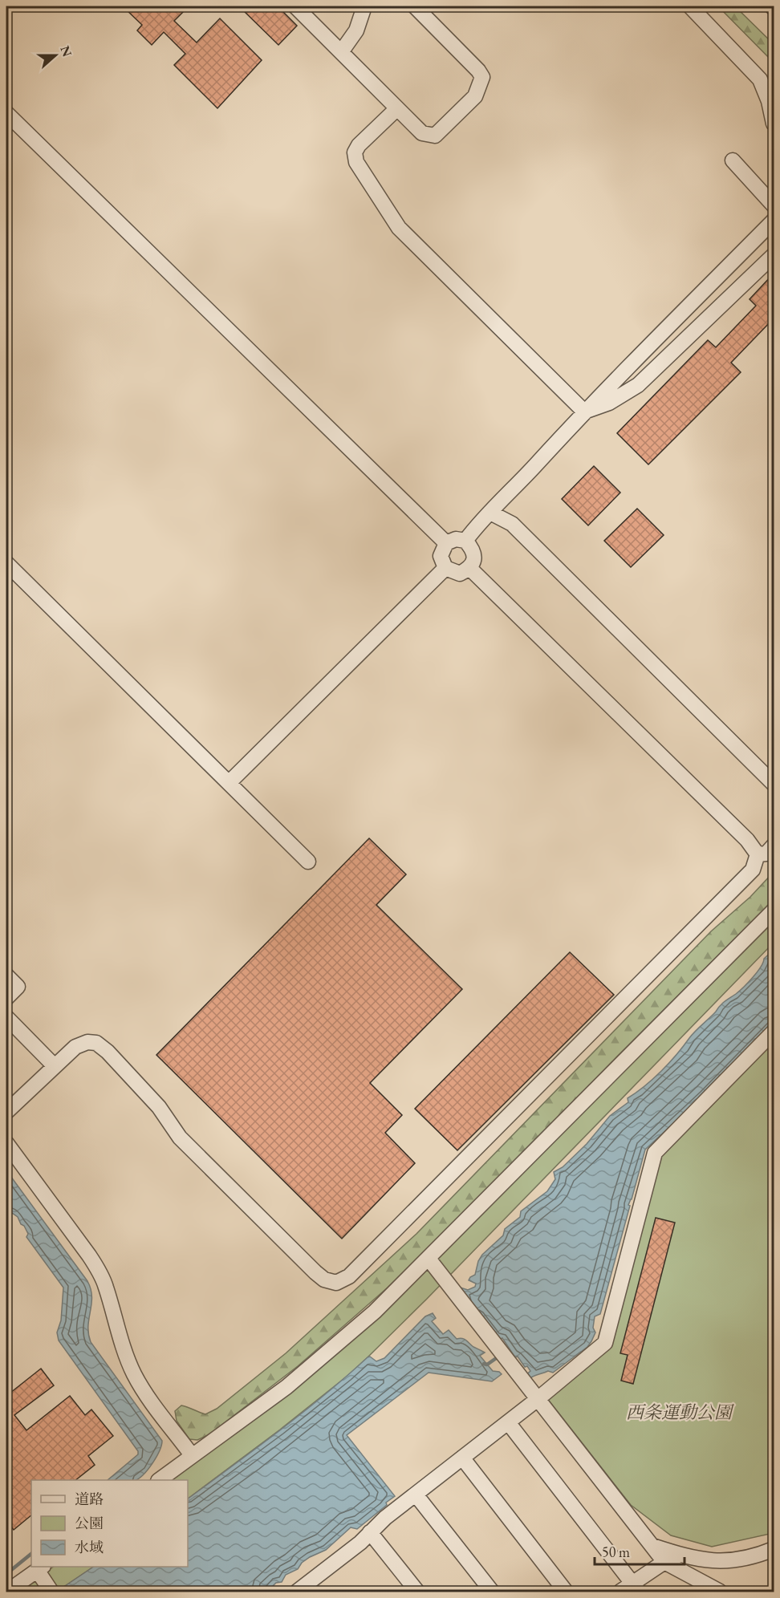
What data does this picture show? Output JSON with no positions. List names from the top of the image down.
{
  "parks": ["西条運動公園"],
  "legend": ["道路", "公園", "水域"],
  "scale_bar": "50 m",
  "north": "right"
}
